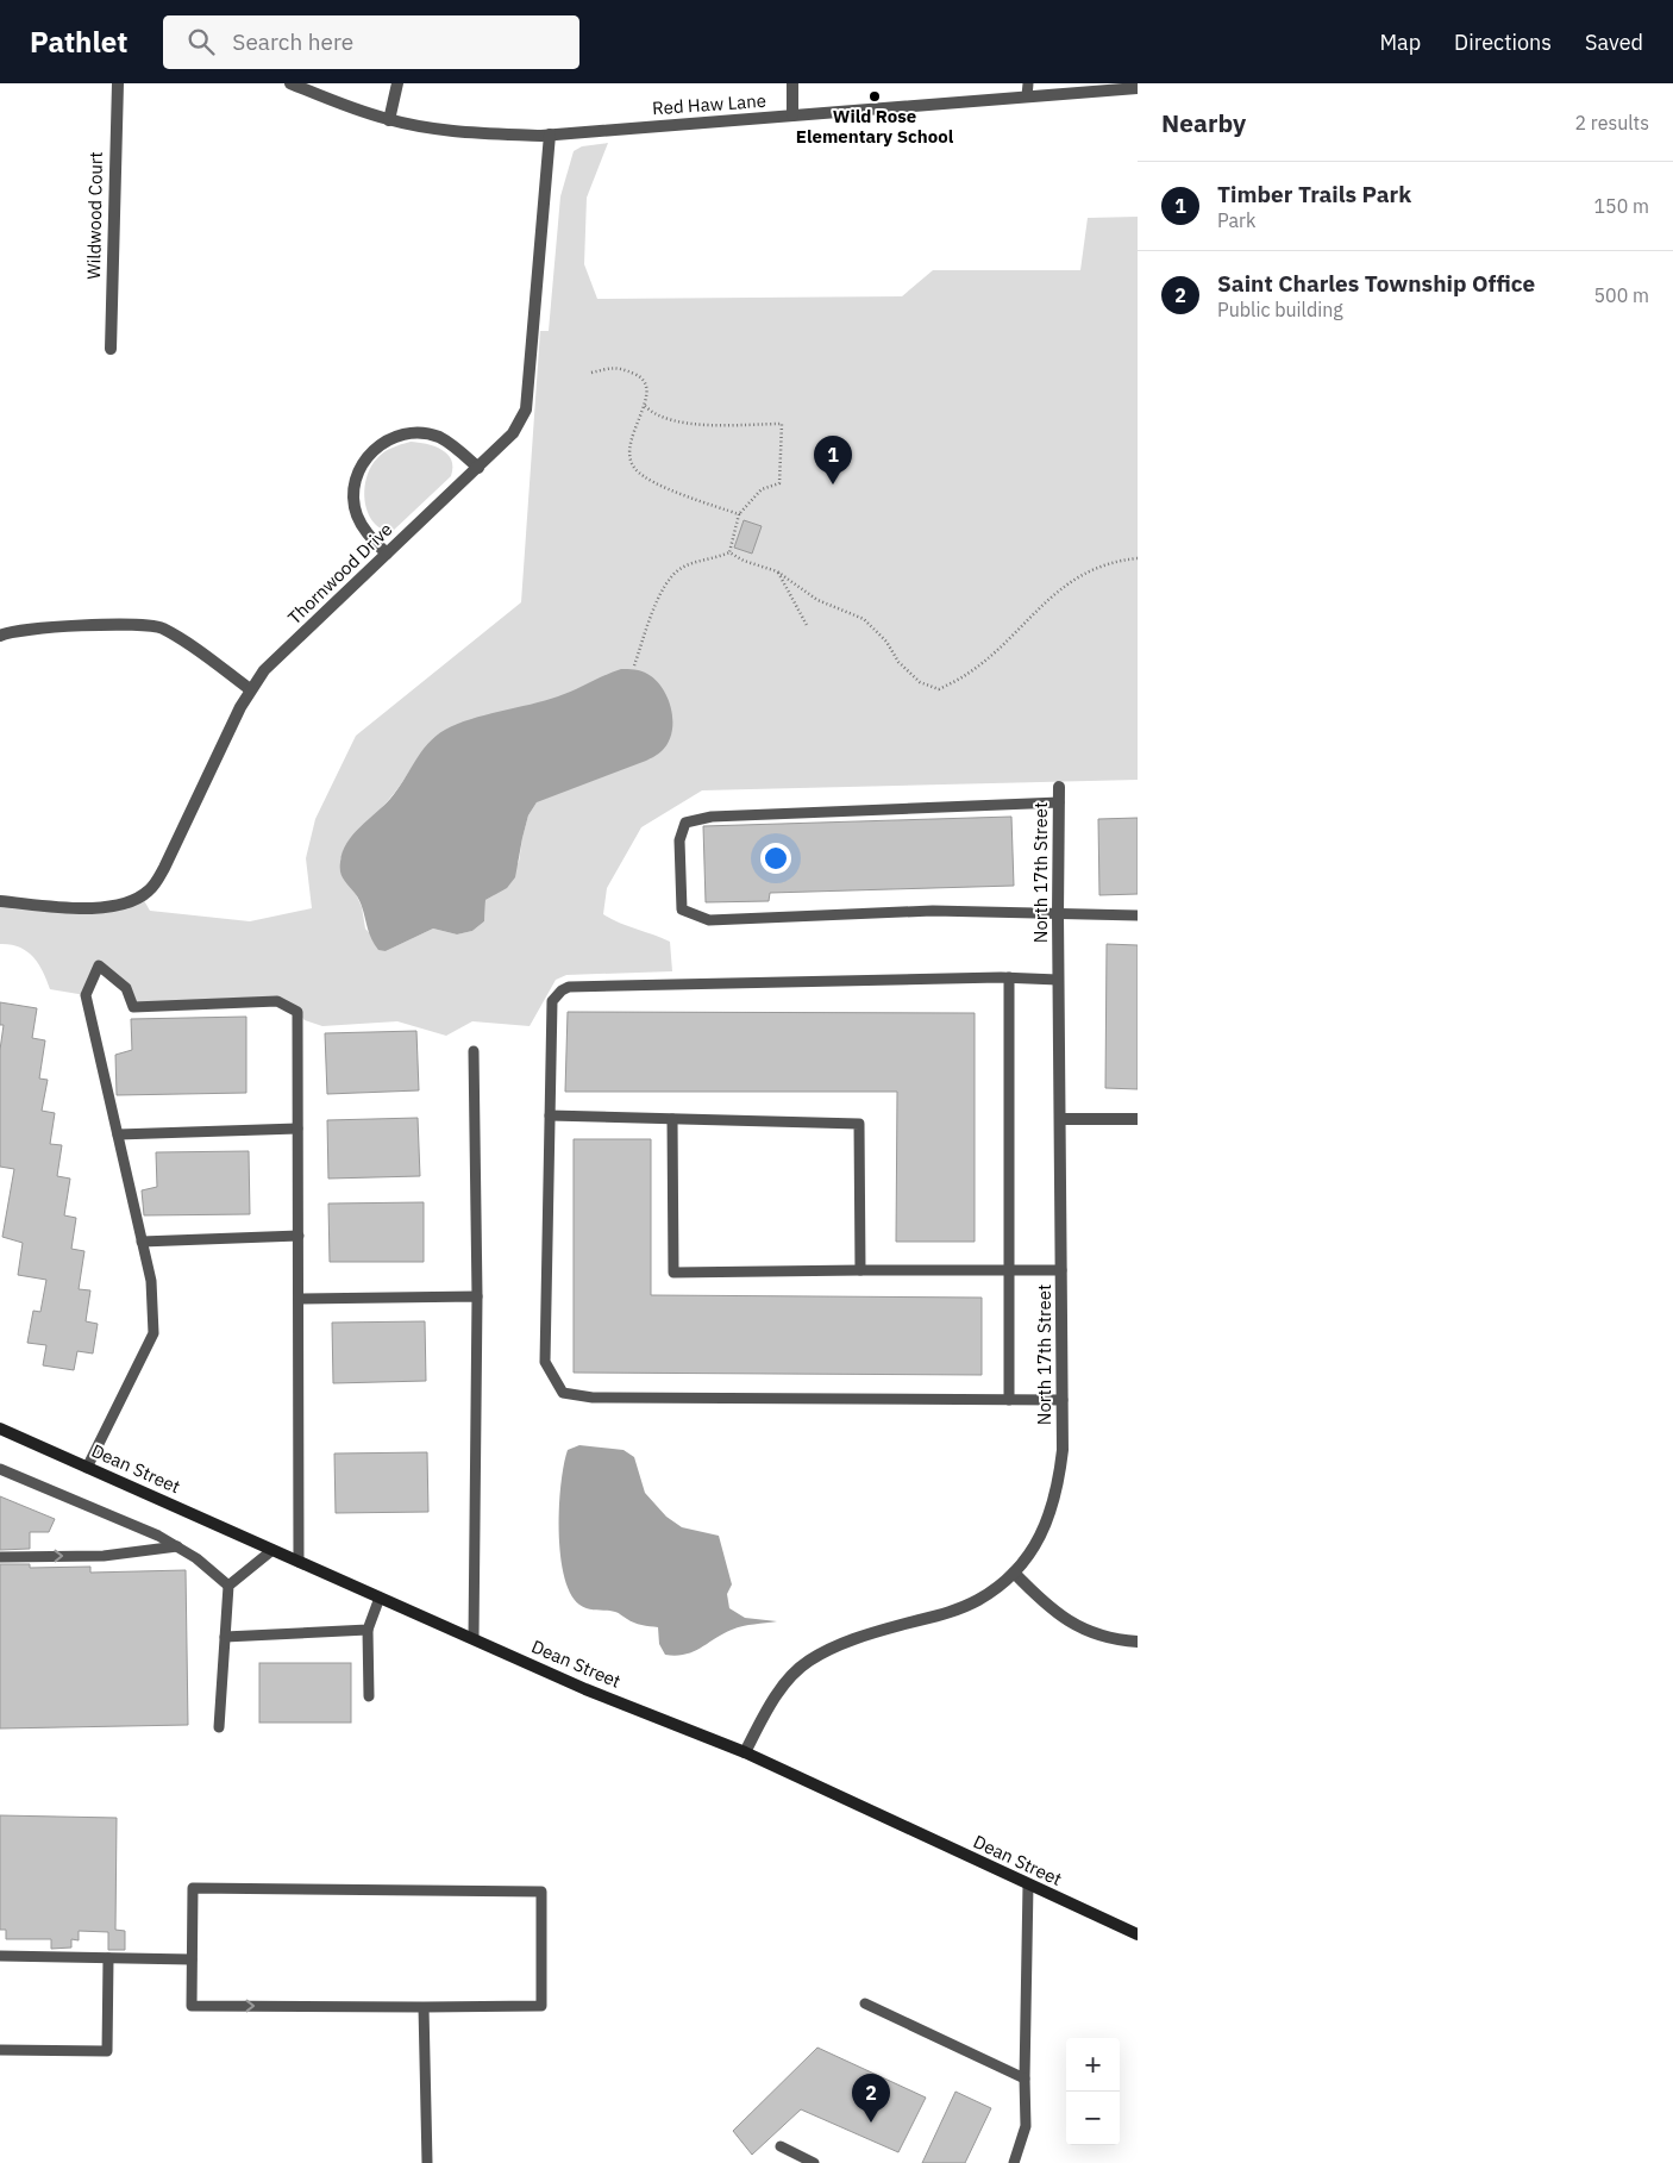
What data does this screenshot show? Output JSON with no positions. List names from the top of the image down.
{
  "streets": {
    "street": [
      "Red Haw Lane",
      "Wildwood Court",
      "Thornwood Drive",
      "North 17th Street",
      "Dean Street"
    ]
  },
  "crossings": [
    ["Red Haw Lane", "Thornwood Drive"],
    ["North 17th Street", "Dean Street"]
  ],
  "places": ["Wild Rose Elementary School"],
  "page": {
    "header": "Pathlet",
    "search": "Search here",
    "nav": ["Map", "Directions", "Saved"],
    "heading": ["Nearby", "2 results"],
    "list": [
      {
        "mark": "1",
        "name": "Timber Trails Park",
        "note": "Park",
        "value": "150 m"
      },
      {
        "mark": "2",
        "name": "Saint Charles Township Office",
        "note": "Public building",
        "value": "500 m"
      }
    ],
    "pins": ["1", "2"],
    "map_buttons": ["+", "−"]
  }
}
